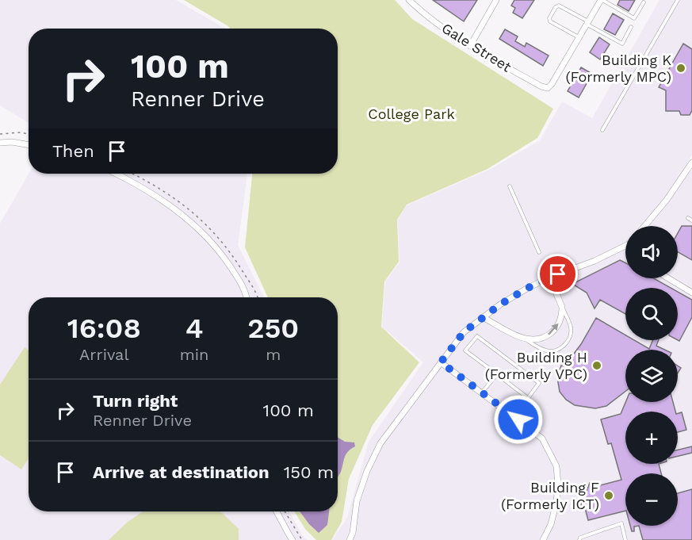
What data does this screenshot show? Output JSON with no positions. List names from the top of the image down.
{
  "streets": {
    "street": ["Gale Street"]
  },
  "parks": ["College Park"],
  "places": ["Building K (Formerly MPC)", "Building H (Formerly VPC)", "Building F (Formerly ICT)"],
  "page": {
    "turn": ["100 m", "Renner Drive"],
    "then": "Then",
    "map_buttons": ["+", "−"],
    "eta": [
      "16:08",
      "Arrival",
      "4",
      "min",
      "250",
      "m"
    ],
    "list": [
      {
        "name": "Turn right",
        "note": "Renner Drive",
        "value": "100 m"
      },
      {
        "name": "Arrive at destination",
        "value": "150 m"
      }
    ]
  }
}
